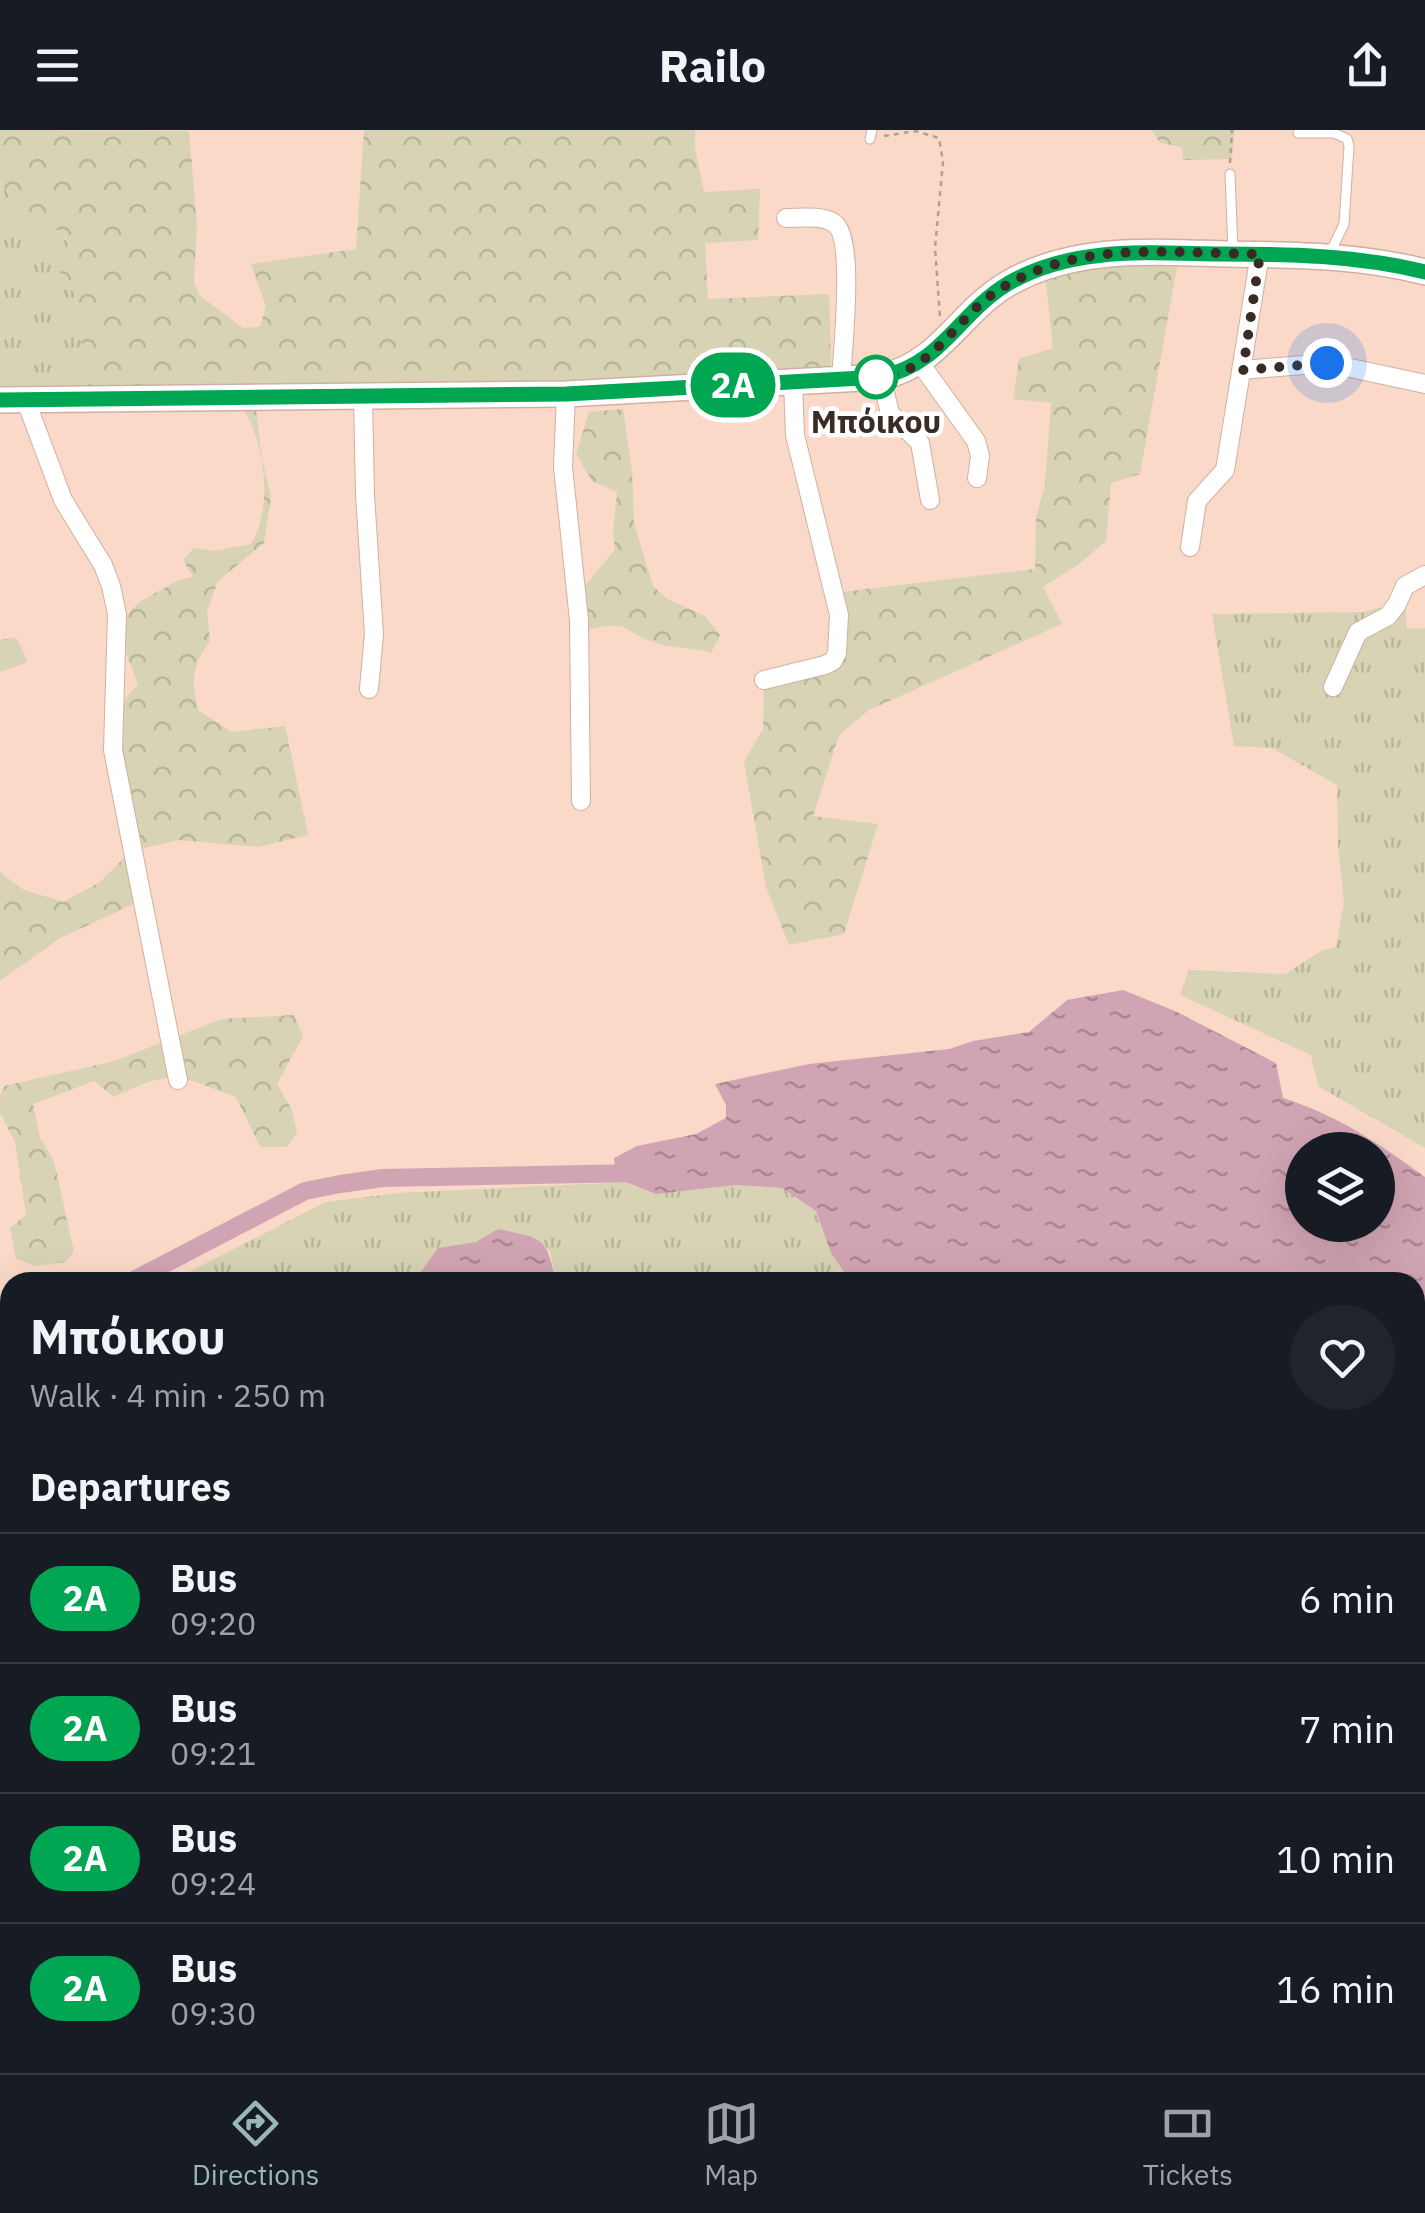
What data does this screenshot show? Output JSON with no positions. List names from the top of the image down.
{
  "places": ["Μπόικου"],
  "lines": ["bus line 2Α"],
  "page": {
    "header": "Railo",
    "on_map": "2Α",
    "heading": [
      ["Μπόικου", "Walk · 4 min · 250 m"],
      "Departures"
    ],
    "list": [
      {
        "mark": "2Α",
        "name": "Bus",
        "note": "09:20",
        "value": "6 min"
      },
      {
        "mark": "2Α",
        "name": "Bus",
        "note": "09:21",
        "value": "7 min"
      },
      {
        "mark": "2Α",
        "name": "Bus",
        "note": "09:24",
        "value": "10 min"
      },
      {
        "mark": "2Α",
        "name": "Bus",
        "note": "09:30",
        "value": "16 min"
      }
    ],
    "tabs": ["Directions", "Map", "Tickets"]
  }
}
